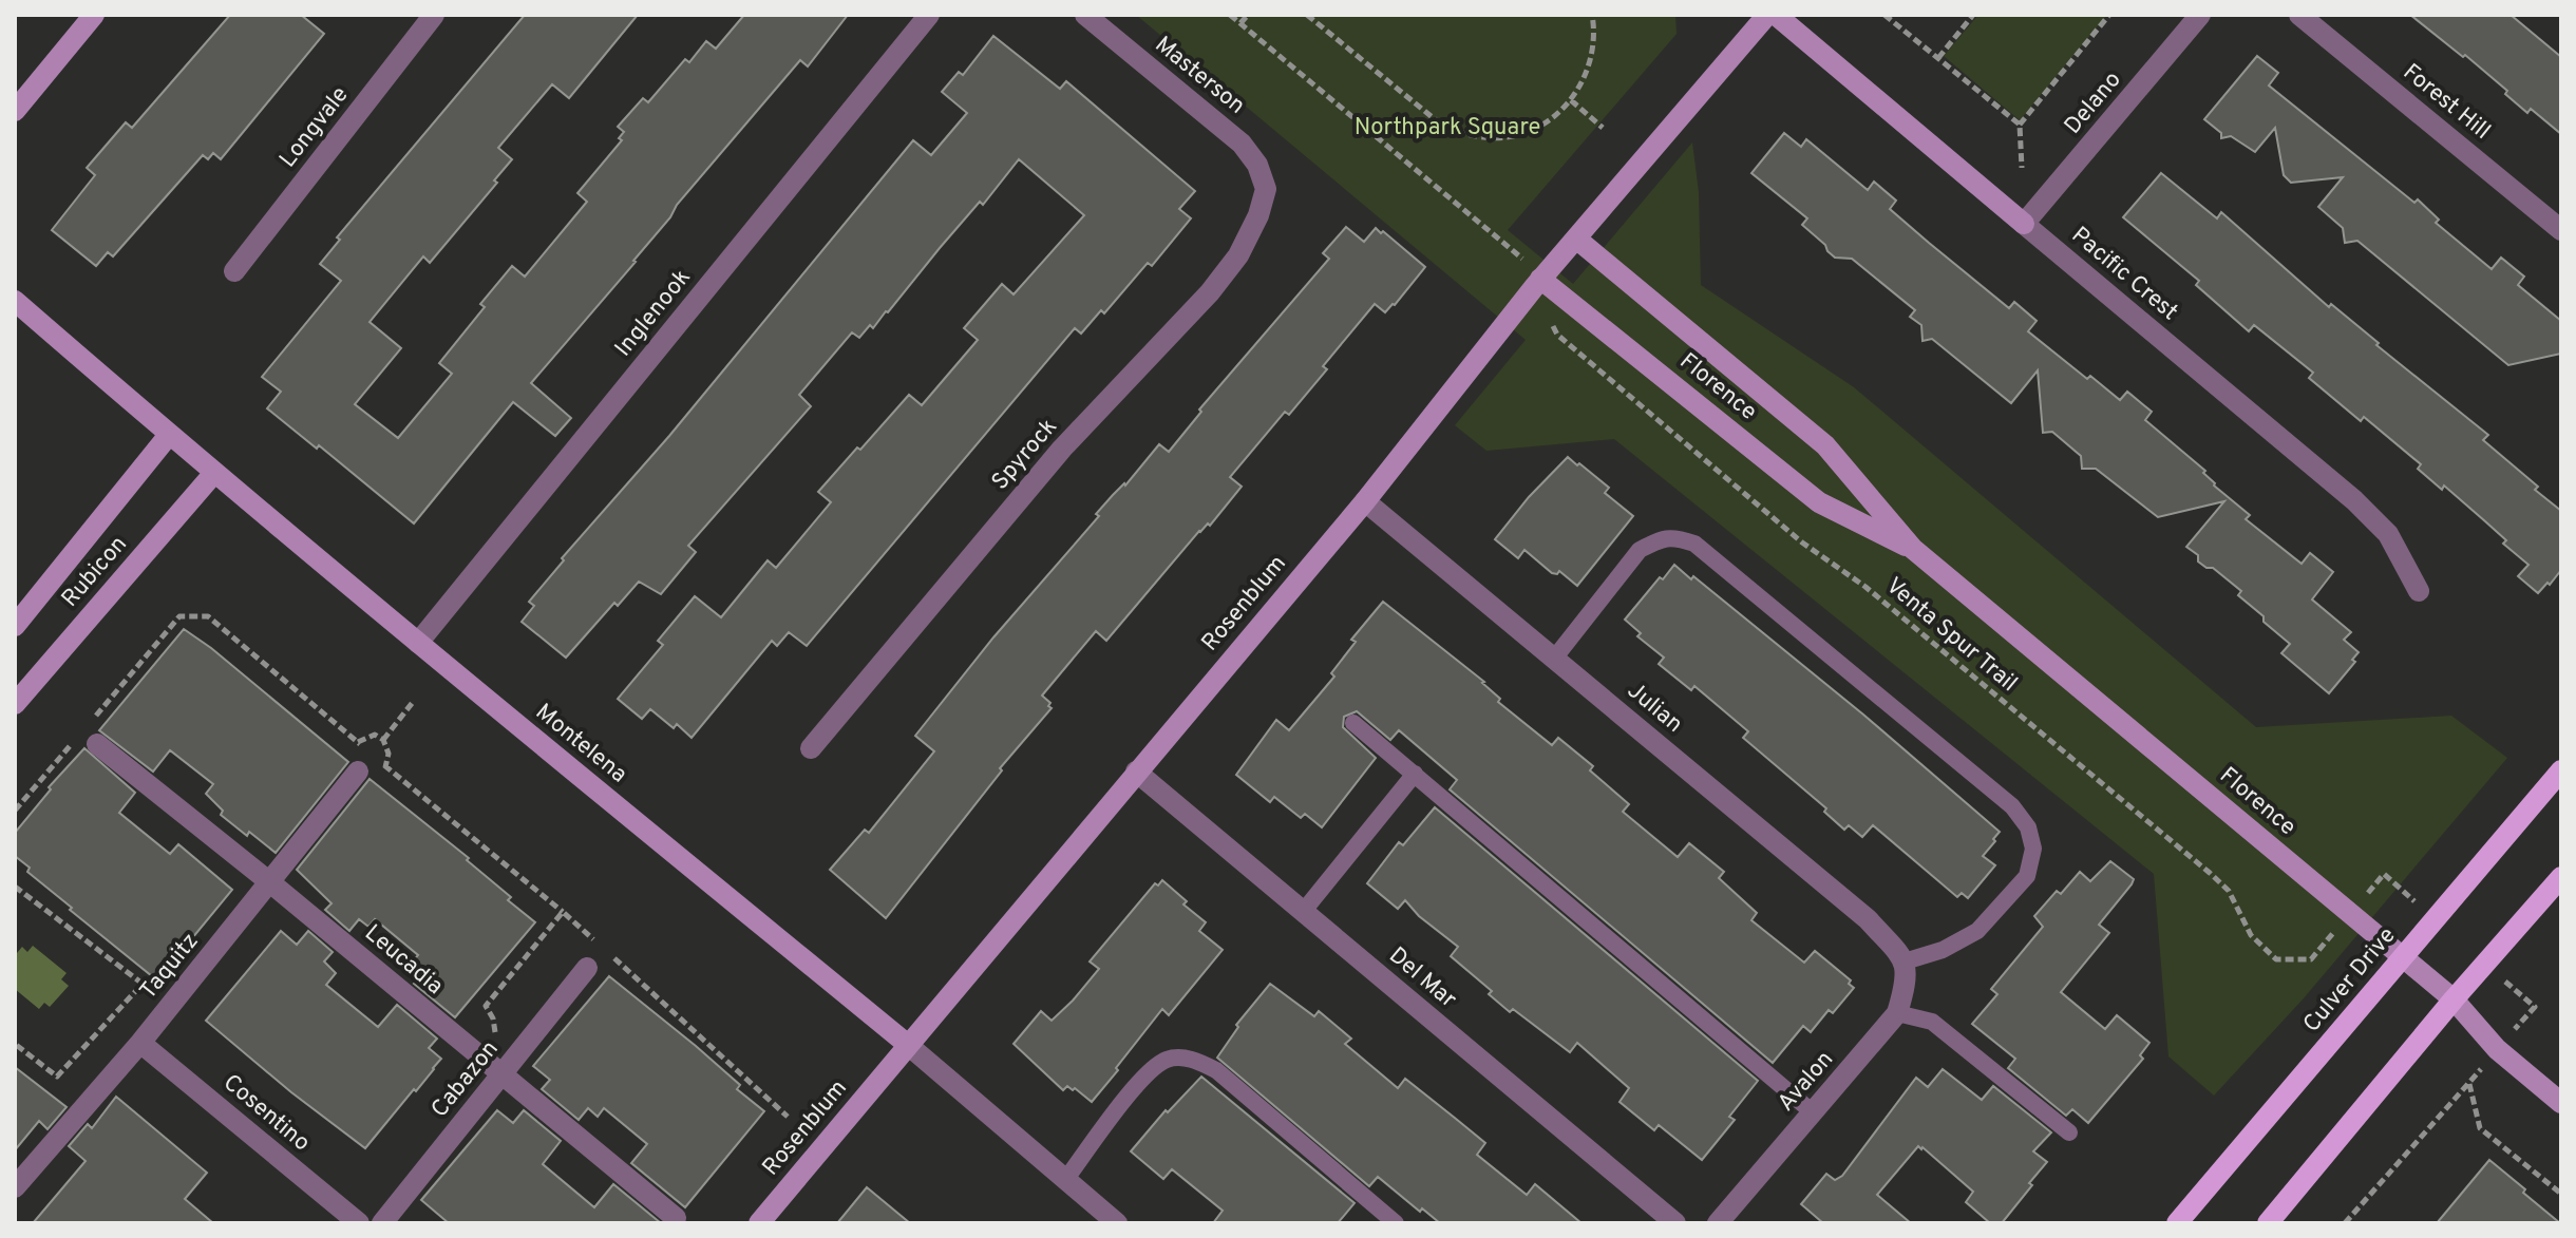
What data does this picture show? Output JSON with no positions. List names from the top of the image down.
{
  "streets": {
    "main road": ["Culver Drive"],
    "street": [
      "Masterson",
      "Forest Hill",
      "Delano",
      "Longvale",
      "Pacific Crest",
      "Inglenook",
      "Florence",
      "Spyrock",
      "Rubicon",
      "Rosenblum",
      "Julian",
      "Montelena",
      "Leucadia",
      "Taquitz",
      "Del Mar",
      "Cabazon",
      "Avalon",
      "Cosentino"
    ],
    "path": ["Venta Spur Trail"]
  },
  "crossings": [
    ["Masterson", "Spyrock"],
    ["Delano", "Pacific Crest"],
    ["Inglenook", "Montelena"],
    ["Florence", "Rosenblum"],
    ["Florence", "Culver Drive"],
    ["Rubicon", "Montelena"],
    ["Rosenblum", "Julian"],
    ["Rosenblum", "Montelena"],
    ["Rosenblum", "Del Mar"],
    ["Julian", "Avalon"],
    ["Leucadia", "Taquitz"],
    ["Leucadia", "Cabazon"],
    ["Taquitz", "Cosentino"]
  ],
  "parks": ["Northpark Square"]
}
